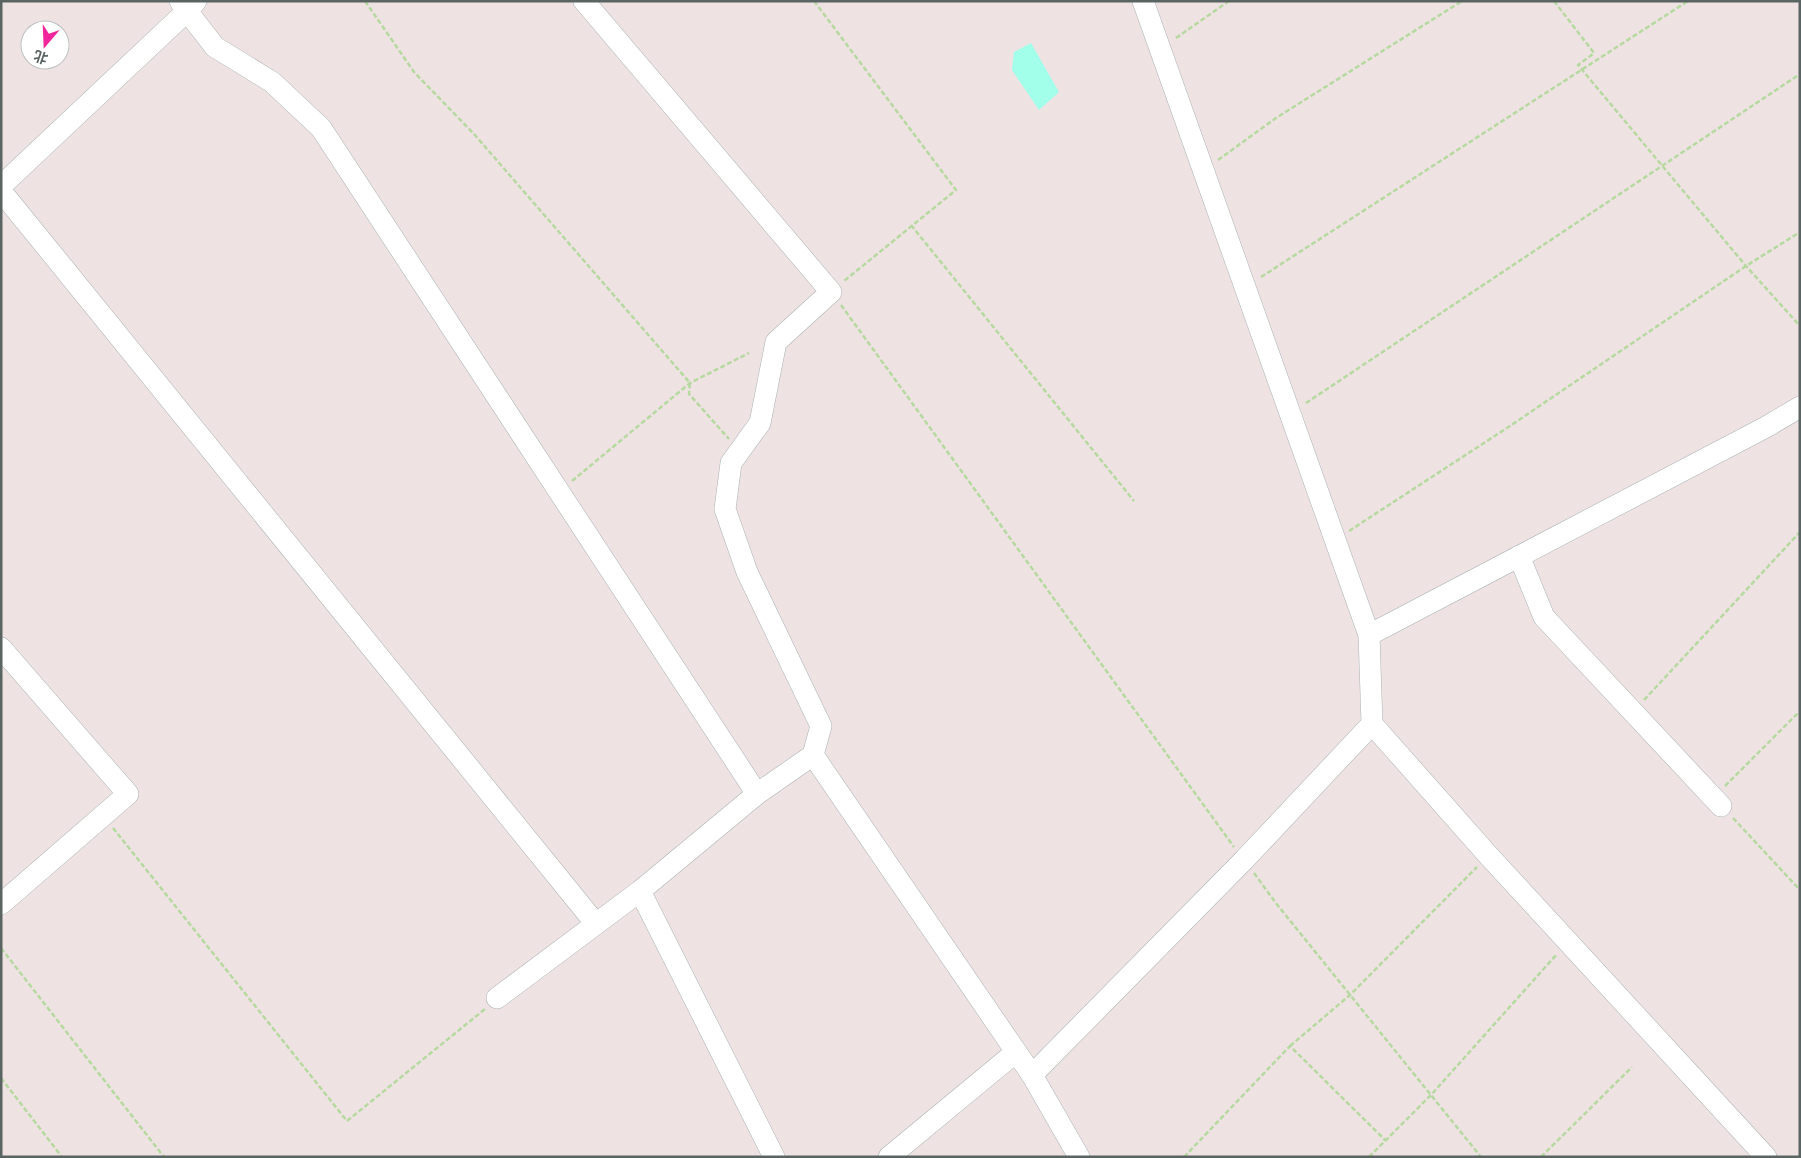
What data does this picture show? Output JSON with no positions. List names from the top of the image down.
{
  "north": "bottom"
}
